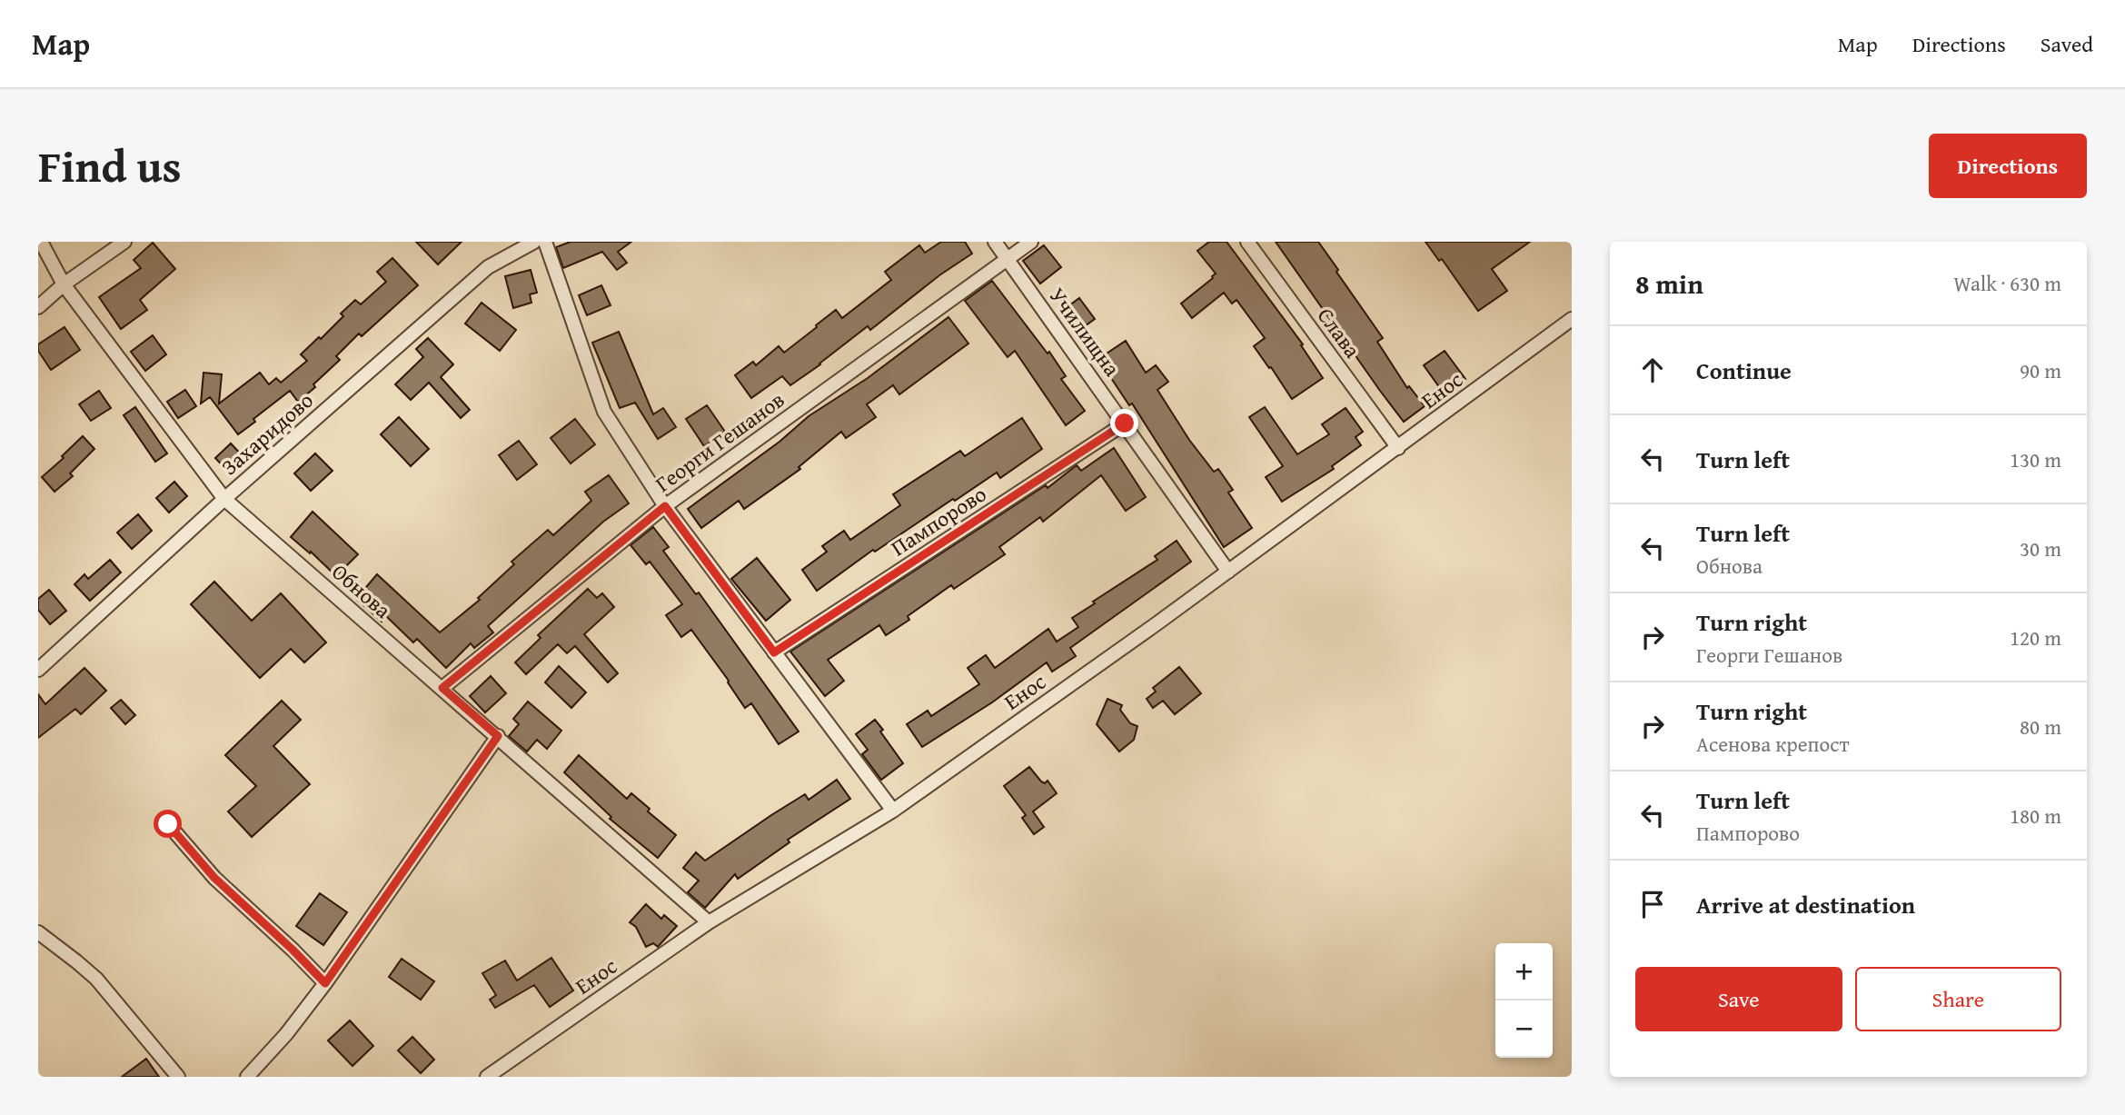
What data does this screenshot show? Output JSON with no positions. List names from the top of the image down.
{
  "streets": {
    "street": [
      "Училищна",
      "Слава",
      "Енос",
      "Захаридово",
      "Георги Гешанов",
      "Пампорово",
      "Обнова"
    ]
  },
  "crossings": [
    ["Училищна", "Енос"],
    ["Училищна", "Георги Гешанов"],
    ["Училищна", "Пампорово"],
    ["Слава", "Енос"],
    ["Енос", "Обнова"],
    ["Захаридово", "Обнова"],
    ["Георги Гешанов", "Обнова"]
  ],
  "page": {
    "header": "Map",
    "nav": ["Map", "Directions", "Saved"],
    "title": "Find us",
    "buttons": [
      "Directions",
      ["Save", "Share"]
    ],
    "heading": ["8 min", "Walk · 630 m"],
    "list": [
      ["Continue", "90 m"],
      ["Turn left", "130 m"],
      ["Turn left", "Обнова", "30 m"],
      ["Turn right", "Георги Гешанов", "120 m"],
      ["Turn right", "Асенова крепост", "80 m"],
      ["Turn left", "Пампорово", "180 m"],
      "Arrive at destination"
    ],
    "map_buttons": ["+", "−"]
  }
}
